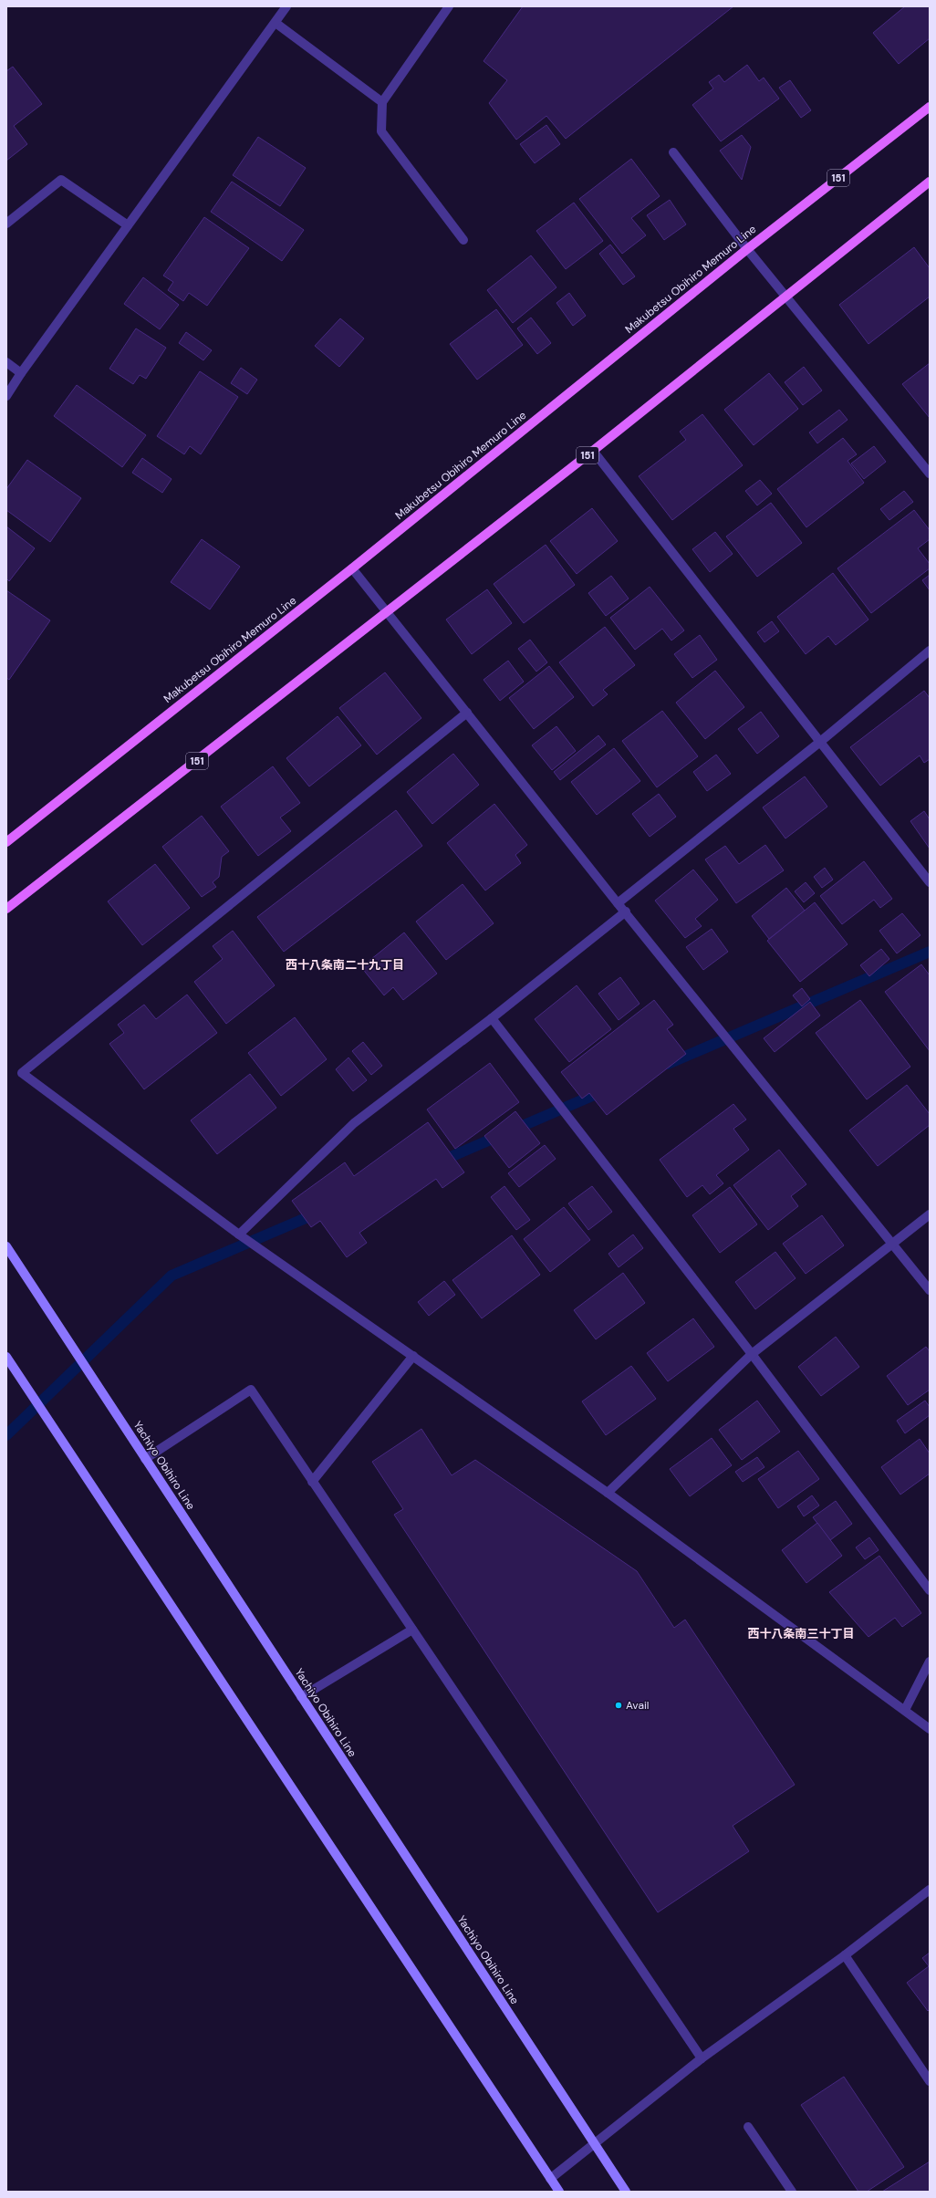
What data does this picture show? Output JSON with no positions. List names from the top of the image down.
{
  "streets": {
    "main road": ["151", "Makubetsu Obihiro Memuro Line", "Yachiyo Obihiro Line"]
  },
  "districts": ["西十八条南二十九丁目", "西十八条南三十丁目"],
  "places": ["Avail"]
}
